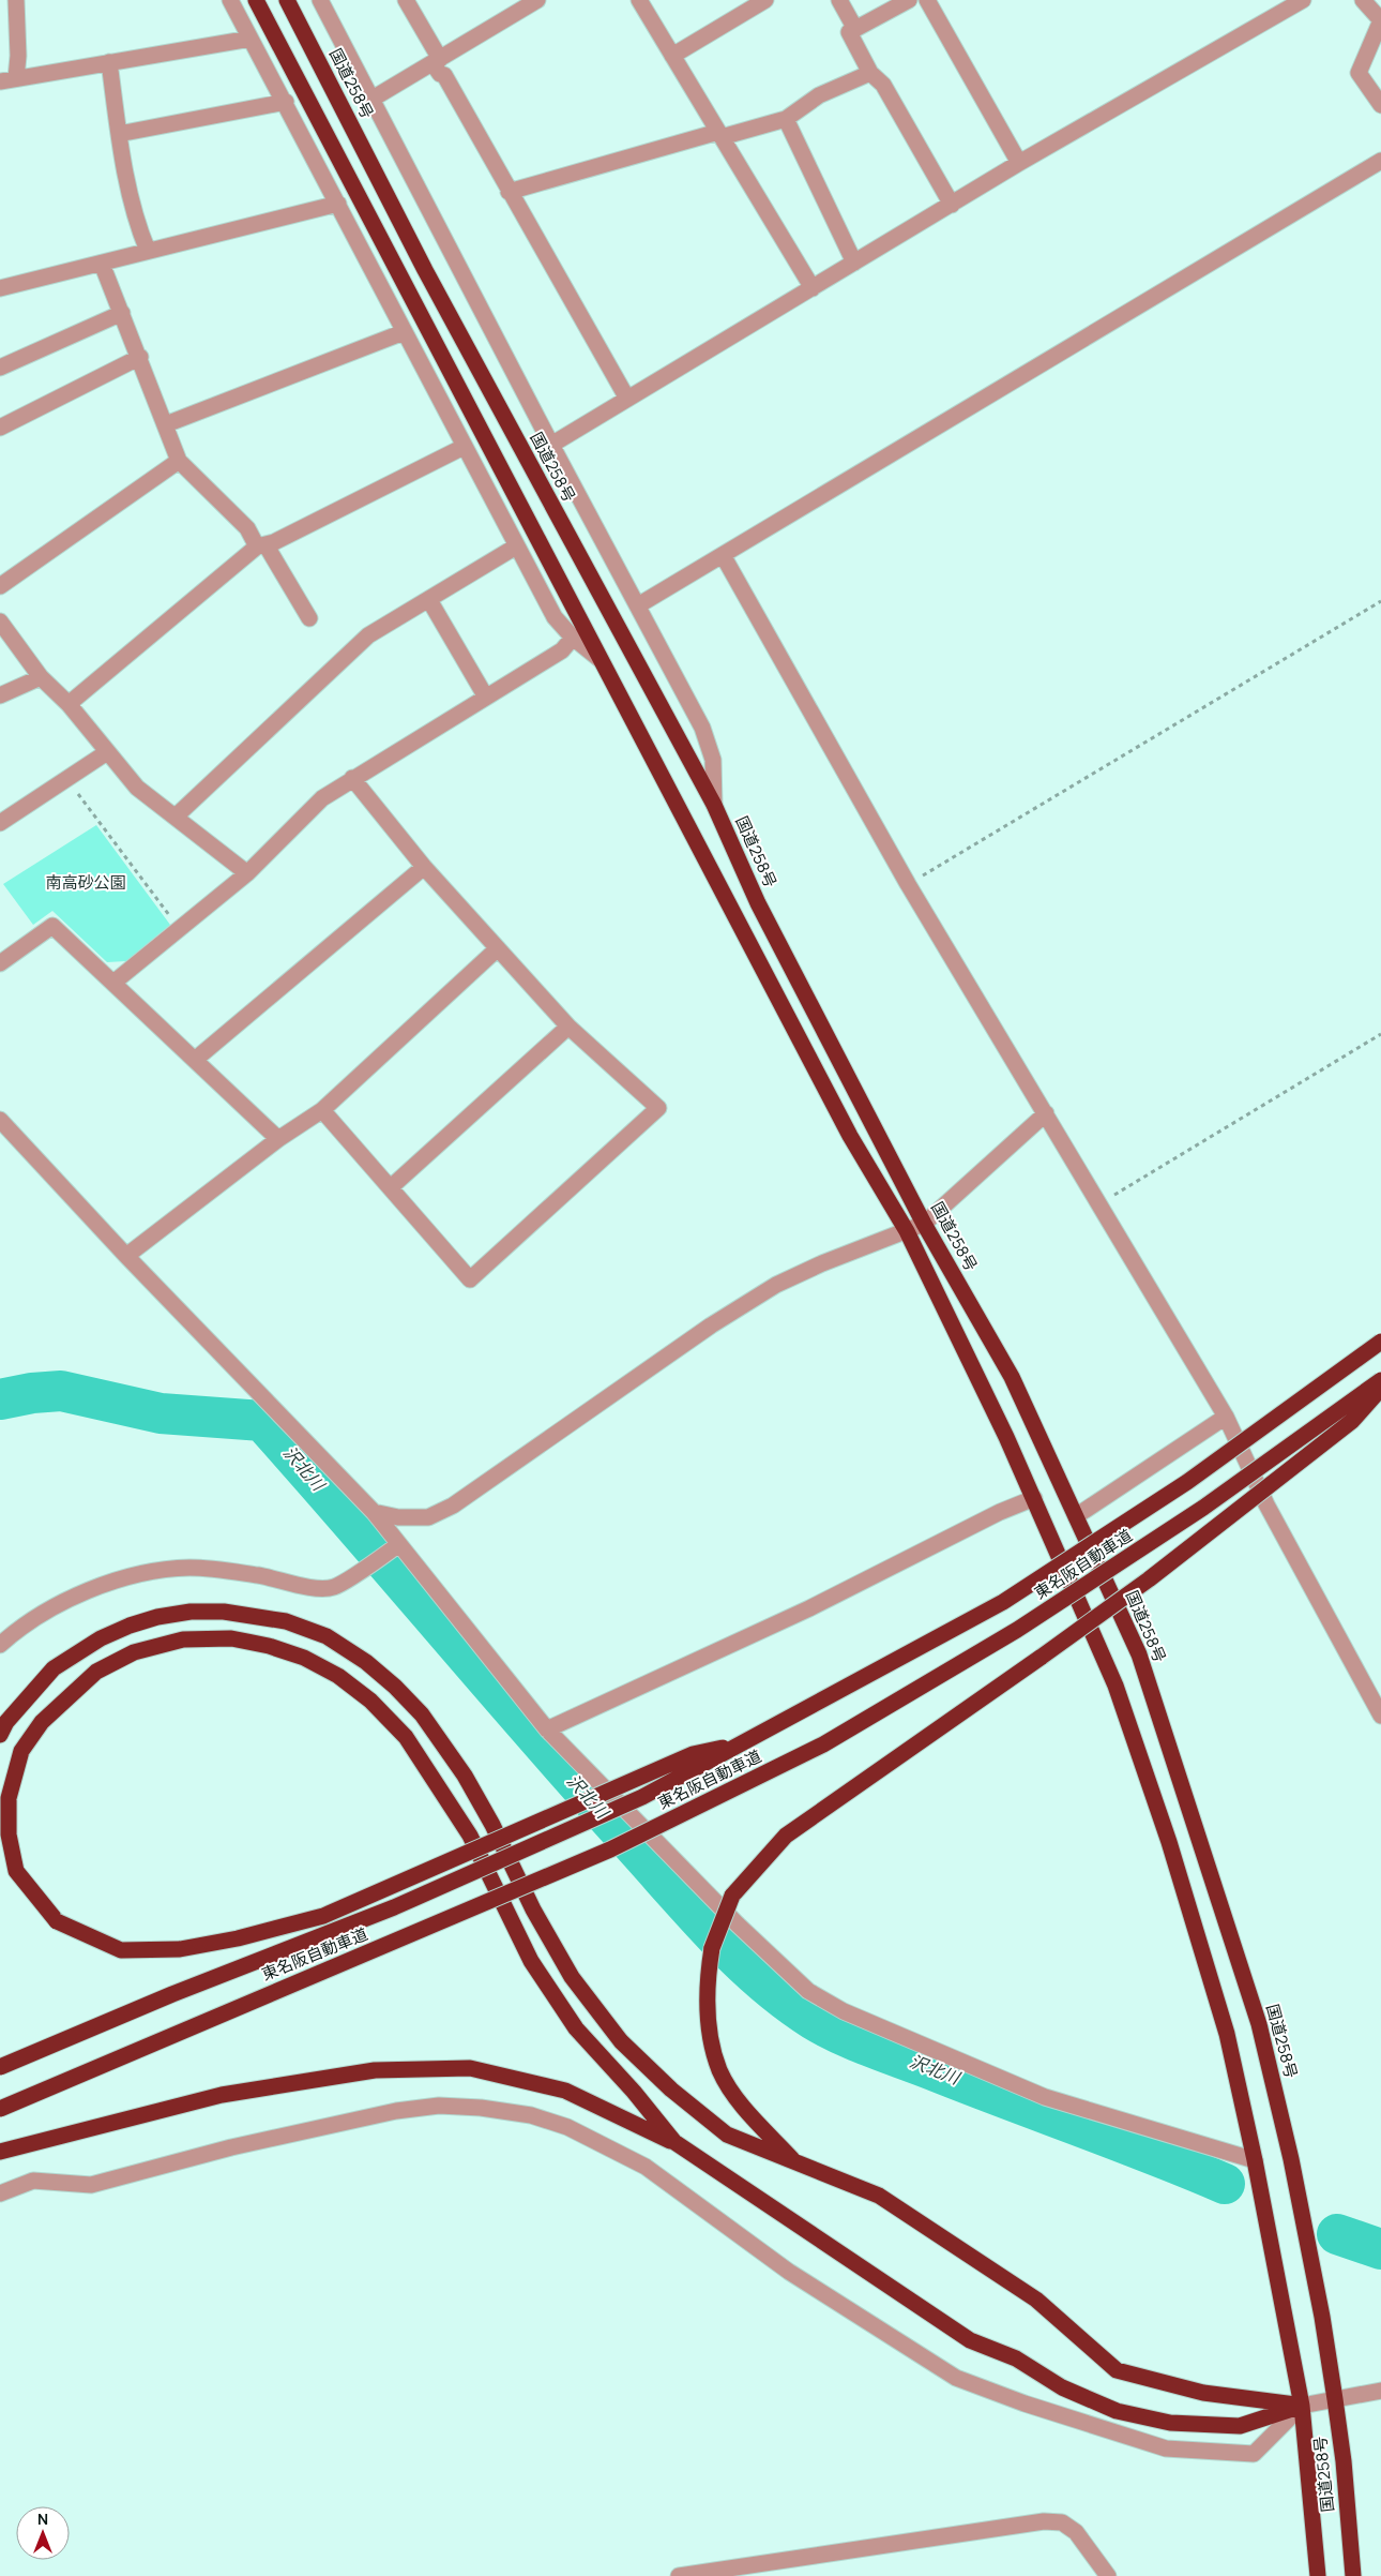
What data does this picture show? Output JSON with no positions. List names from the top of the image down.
{
  "streets": {
    "highway": ["国道258号", "東名阪自動車道"]
  },
  "water": ["沢北川"],
  "parks": ["南高砂公園"],
  "north": "top"
}
